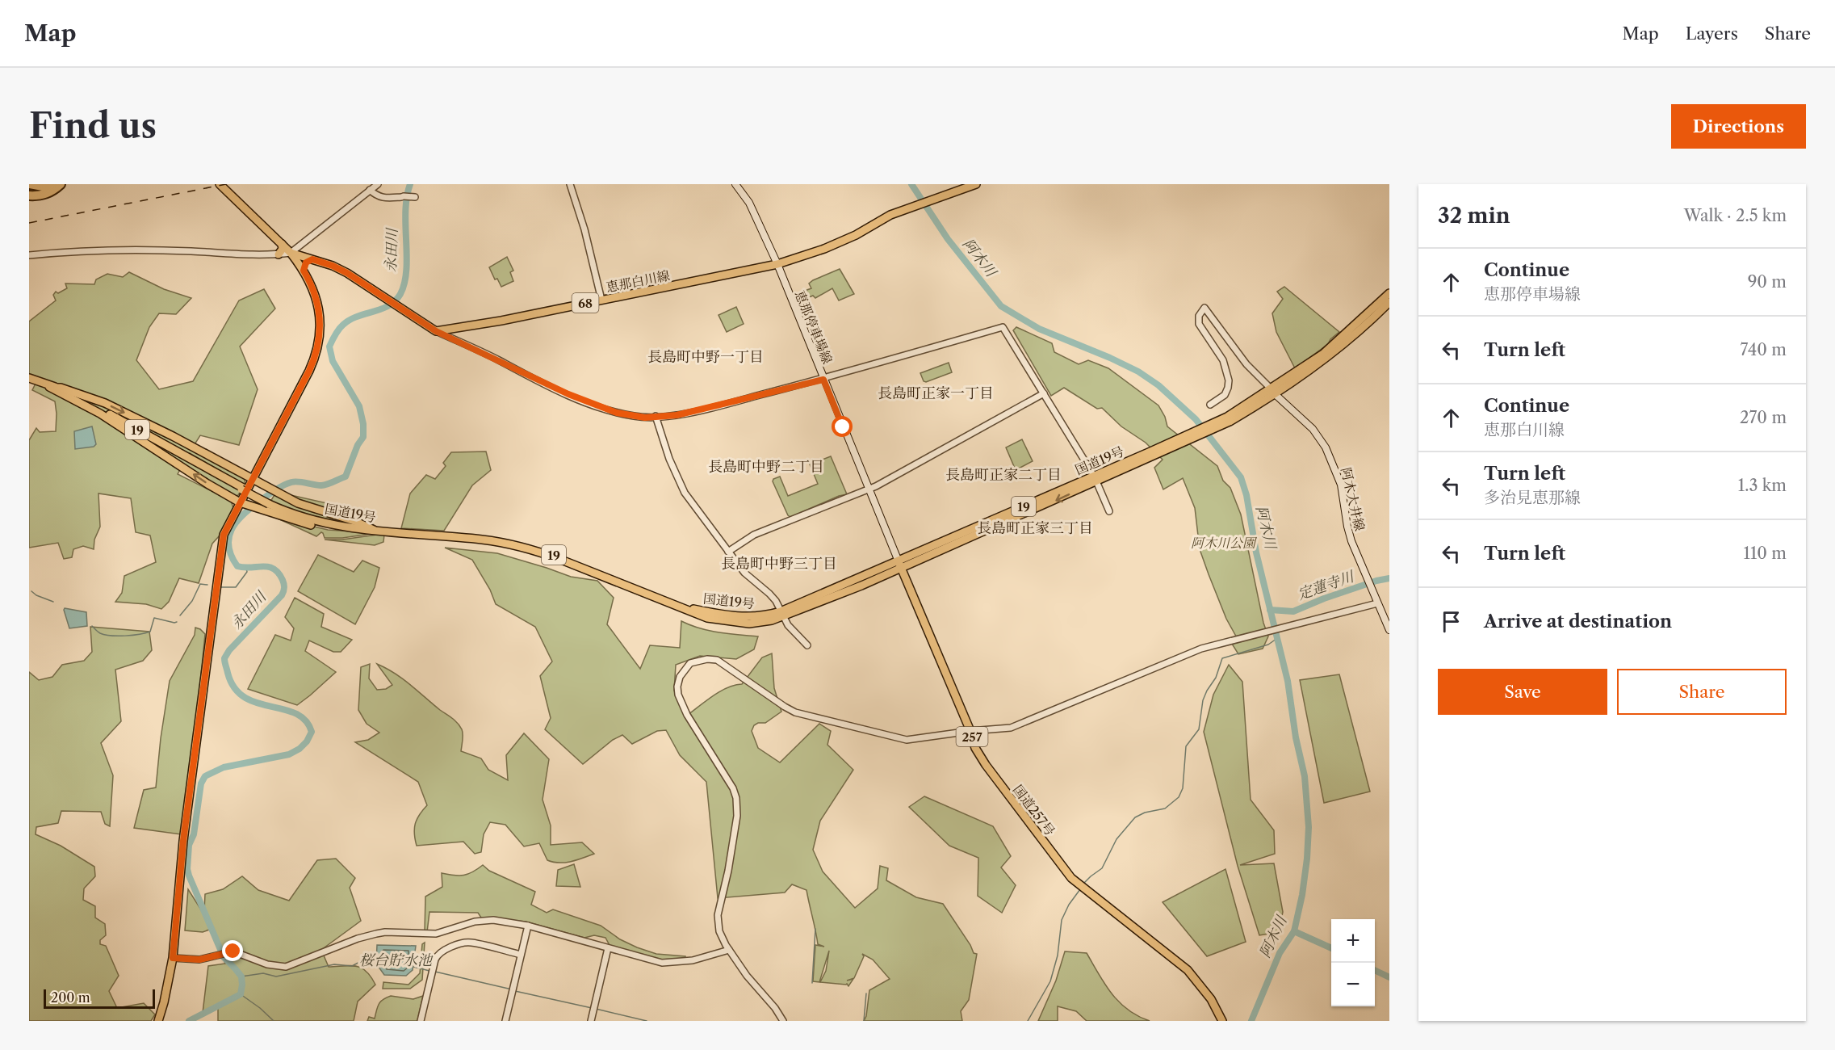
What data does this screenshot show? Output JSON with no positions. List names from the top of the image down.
{
  "streets": {
    "main road": [
      "恵那白川線",
      "68",
      "恵那停車場線",
      "19",
      "国道19号",
      "阿木大井線",
      "257",
      "国道257号"
    ]
  },
  "crossings": [
    ["恵那白川線", "恵那停車場線"],
    ["恵那停車場線", "国道19号"],
    ["恵那停車場線", "国道257号"],
    ["国道19号", "阿木大井線"],
    ["国道19号", "国道257号"]
  ],
  "districts": [
    "長島町中野一丁目",
    "長島町正家一丁目",
    "長島町中野二丁目",
    "長島町正家二丁目",
    "長島町正家三丁目",
    "長島町中野三丁目"
  ],
  "water": [
    "永田川",
    "阿木川",
    "定蓮寺川",
    "桜台貯水池"
  ],
  "parks": ["阿木川公園"],
  "scale_bar": "200 m",
  "page": {
    "header": "Map",
    "nav": ["Map", "Layers", "Share"],
    "buttons": [
      "Directions",
      ["Save", "Share"]
    ],
    "title": "Find us",
    "heading": ["32 min", "Walk · 2.5 km"],
    "list": [
      ["Continue", "恵那停車場線", "90 m"],
      ["Turn left", "740 m"],
      ["Continue", "恵那白川線", "270 m"],
      ["Turn left", "多治見恵那線", "1.3 km"],
      ["Turn left", "110 m"],
      "Arrive at destination"
    ],
    "map_buttons": ["+", "−"],
    "scale": "200 m"
  }
}
